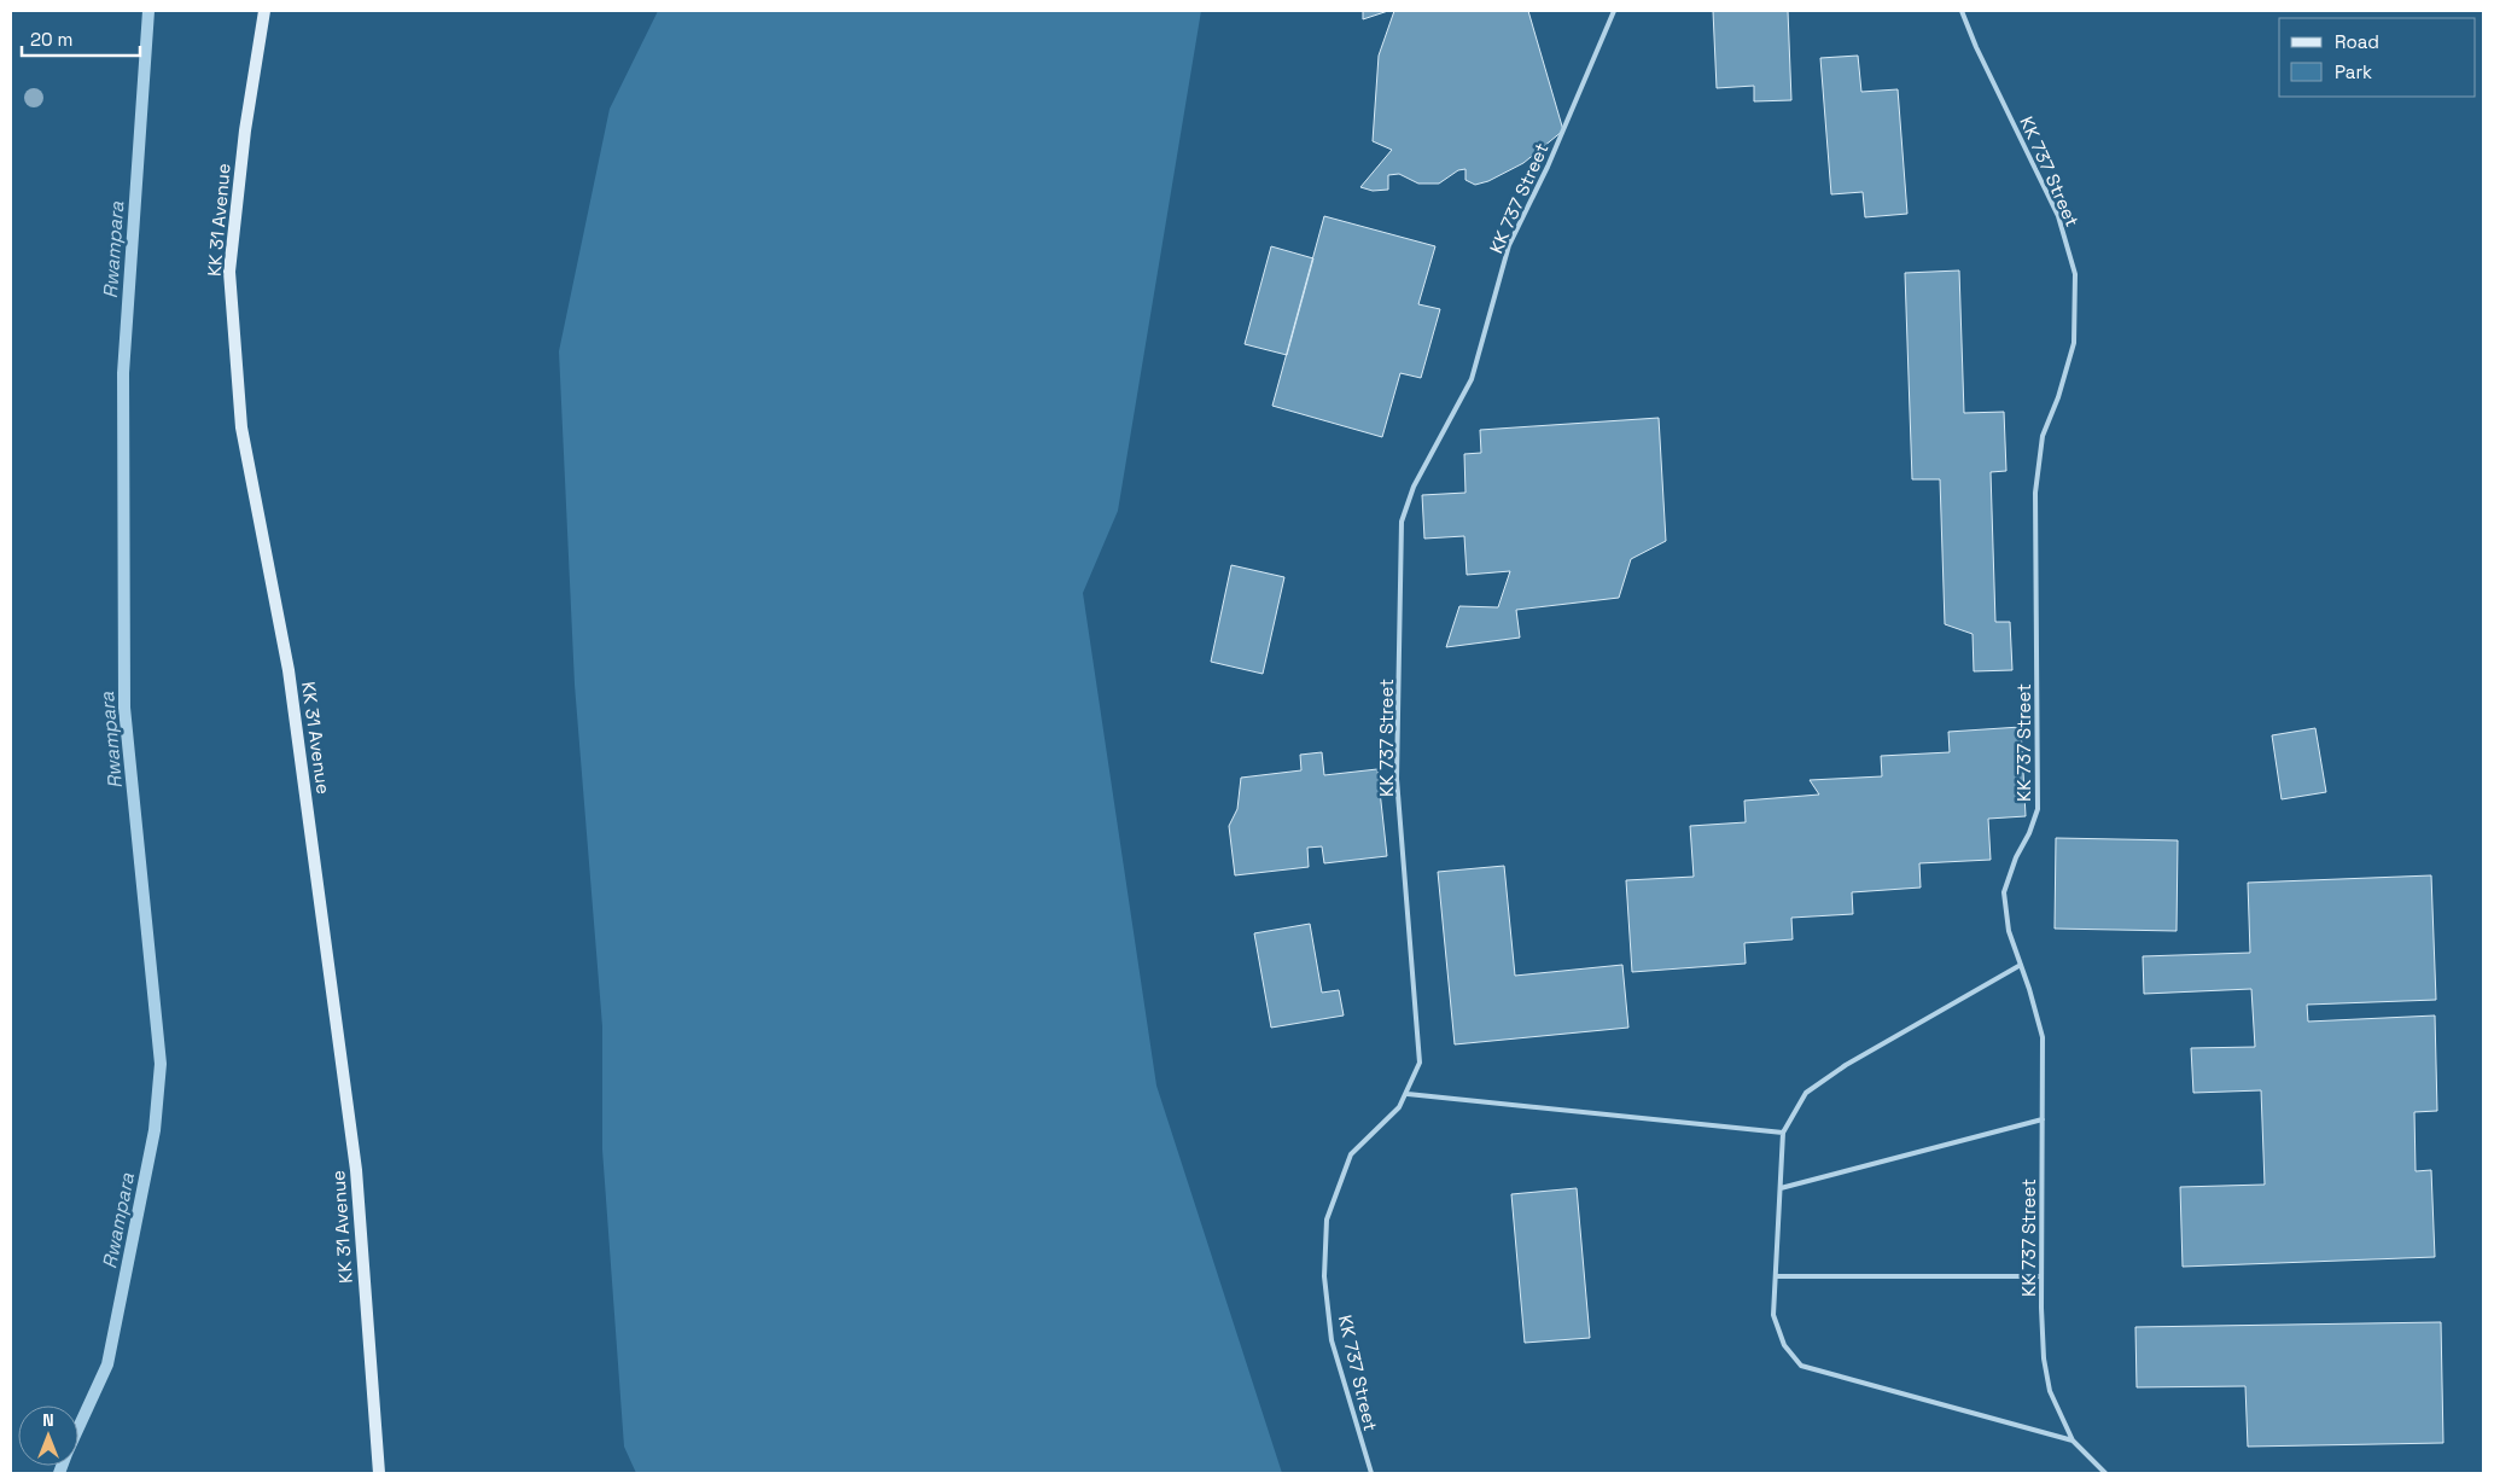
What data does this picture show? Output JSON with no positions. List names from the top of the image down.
{
  "streets": {
    "street": ["KK 31 Avenue"],
    "lane": ["KK 737 Street"]
  },
  "water": ["Rwampara"],
  "legend": ["Road", "Park"],
  "scale_bar": "20 m",
  "north": "top"
}
